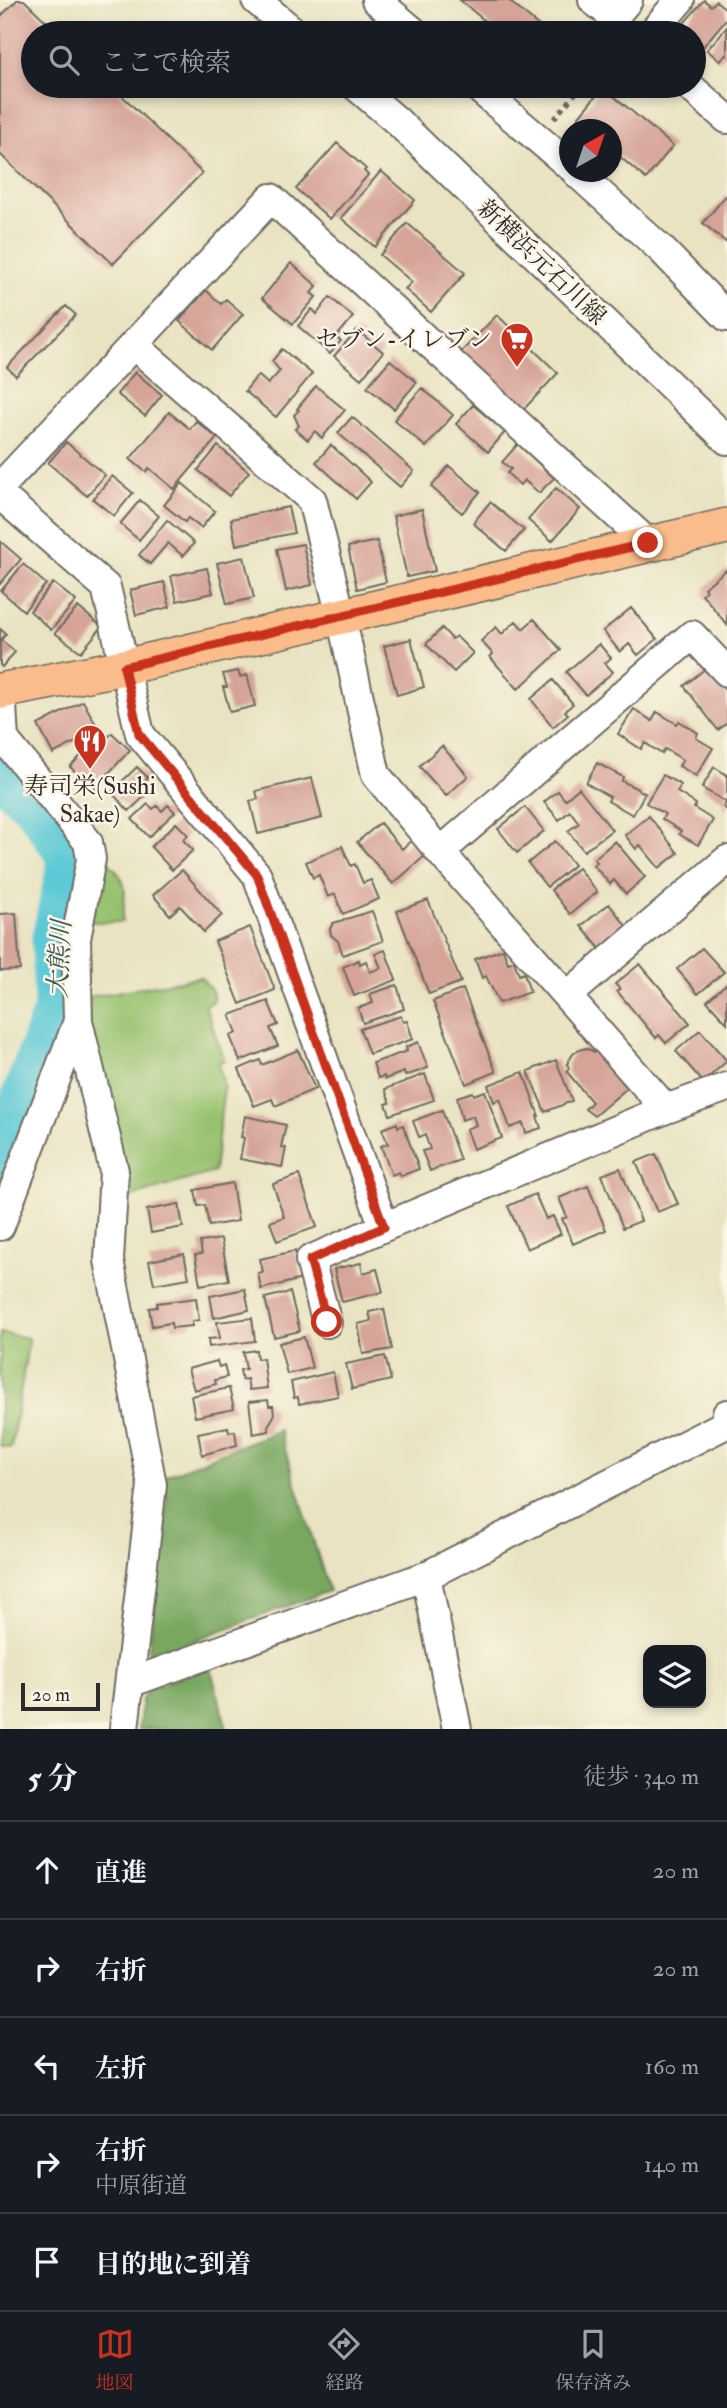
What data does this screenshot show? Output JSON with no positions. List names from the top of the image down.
{
  "streets": {
    "street": ["新横浜元石川線"]
  },
  "water": ["大熊川"],
  "places": {
    "supermarket": ["セブン-イレブン"],
    "restaurant": ["寿司栄(Sushi Sakae)"]
  },
  "scale_bar": "20 m",
  "north": "top right",
  "page": {
    "search": "ここで検索",
    "scale": "20 m",
    "heading": ["5 分", "徒歩 · 340 m"],
    "list": [
      ["直進", "20 m"],
      ["右折", "20 m"],
      ["左折", "160 m"],
      ["右折", "中原街道", "140 m"],
      "目的地に到着"
    ],
    "nav": ["地図", "経路", "保存済み"]
  }
}
